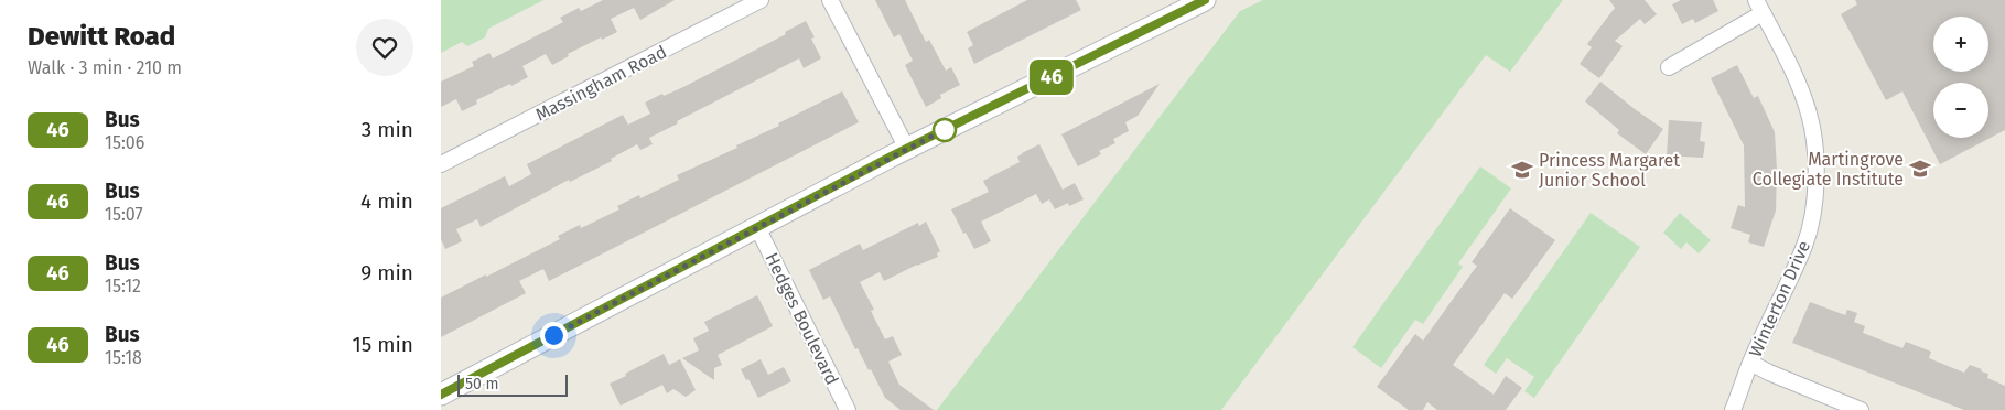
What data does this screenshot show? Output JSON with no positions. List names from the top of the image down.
{
  "streets": {
    "street": ["Massingham Road", "Winterton Drive", "Hedges Boulevard"]
  },
  "places": {
    "school or university": ["Martingrove Collegiate Institute", "Princess Margaret Junior School"]
  },
  "lines": ["bus line 46"],
  "scale_bar": "50 m",
  "page": {
    "heading": ["Dewitt Road", "Walk · 3 min · 210 m"],
    "on_map": "46",
    "map_buttons": ["+", "−"],
    "list": [
      {
        "mark": "46",
        "name": "Bus",
        "note": "15:06",
        "value": "3 min"
      },
      {
        "mark": "46",
        "name": "Bus",
        "note": "15:07",
        "value": "4 min"
      },
      {
        "mark": "46",
        "name": "Bus",
        "note": "15:12",
        "value": "9 min"
      },
      {
        "mark": "46",
        "name": "Bus",
        "note": "15:18",
        "value": "15 min"
      }
    ],
    "scale": "50 m"
  }
}
